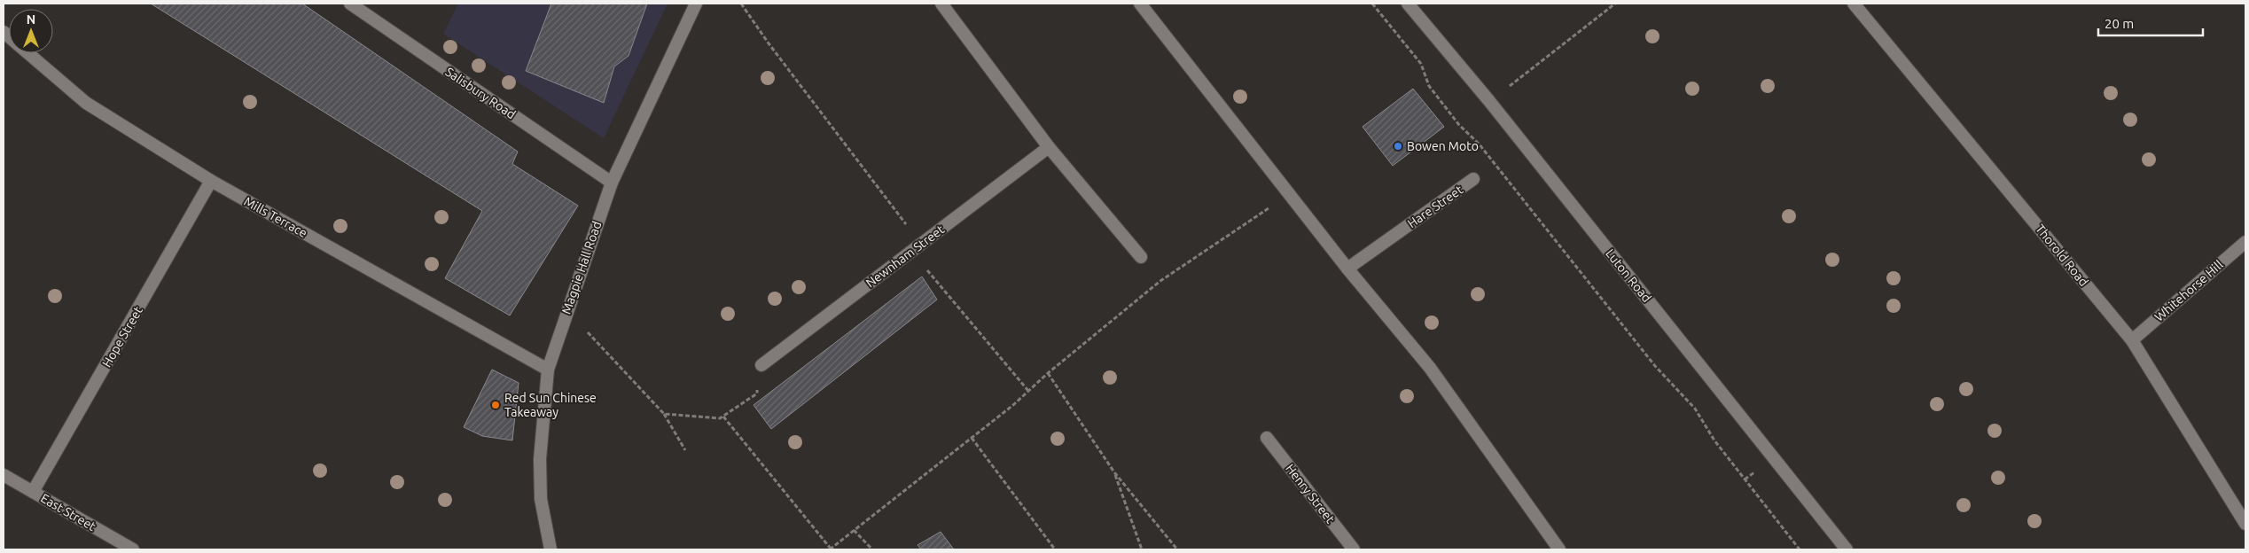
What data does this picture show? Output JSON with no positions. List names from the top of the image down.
{
  "streets": {
    "street": [
      "Salisbury Road",
      "Hare Street",
      "Mills Terrace",
      "Thorold Road",
      "Newnham Street",
      "Magpie Hall Road",
      "Luton Road",
      "Whitehorse Hill",
      "Hope Street",
      "Henry Street",
      "East Street"
    ]
  },
  "crossings": [
    ["Salisbury Road", "Magpie Hall Road"],
    ["Mills Terrace", "Magpie Hall Road"],
    ["Mills Terrace", "Hope Street"],
    ["Thorold Road", "Whitehorse Hill"],
    ["Hope Street", "East Street"]
  ],
  "places": ["Bowen Moto", "Red Sun Chinese Takeaway"],
  "scale_bar": "20 m",
  "north": "top"
}
